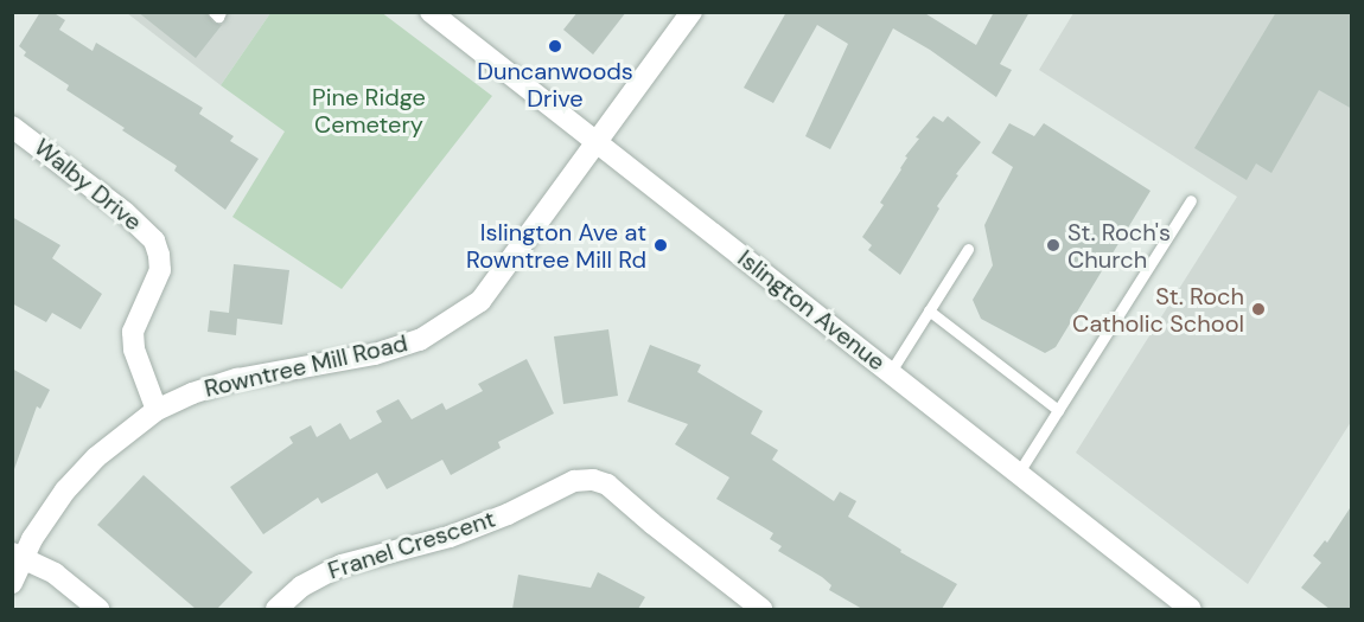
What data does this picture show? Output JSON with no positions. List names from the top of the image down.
{
  "streets": {
    "street": [
      "Walby Drive",
      "Islington Avenue",
      "Rowntree Mill Road",
      "Franel Crescent"
    ]
  },
  "crossings": [
    ["Walby Drive", "Rowntree Mill Road"],
    ["Islington Avenue", "Rowntree Mill Road"]
  ],
  "parks": ["Pine Ridge Cemetery"],
  "places": [
    "Duncanwoods Drive",
    "Islington Ave at Rowntree Mill Rd",
    "St. Roch's Church",
    "St. Roch Catholic School"
  ]
}
